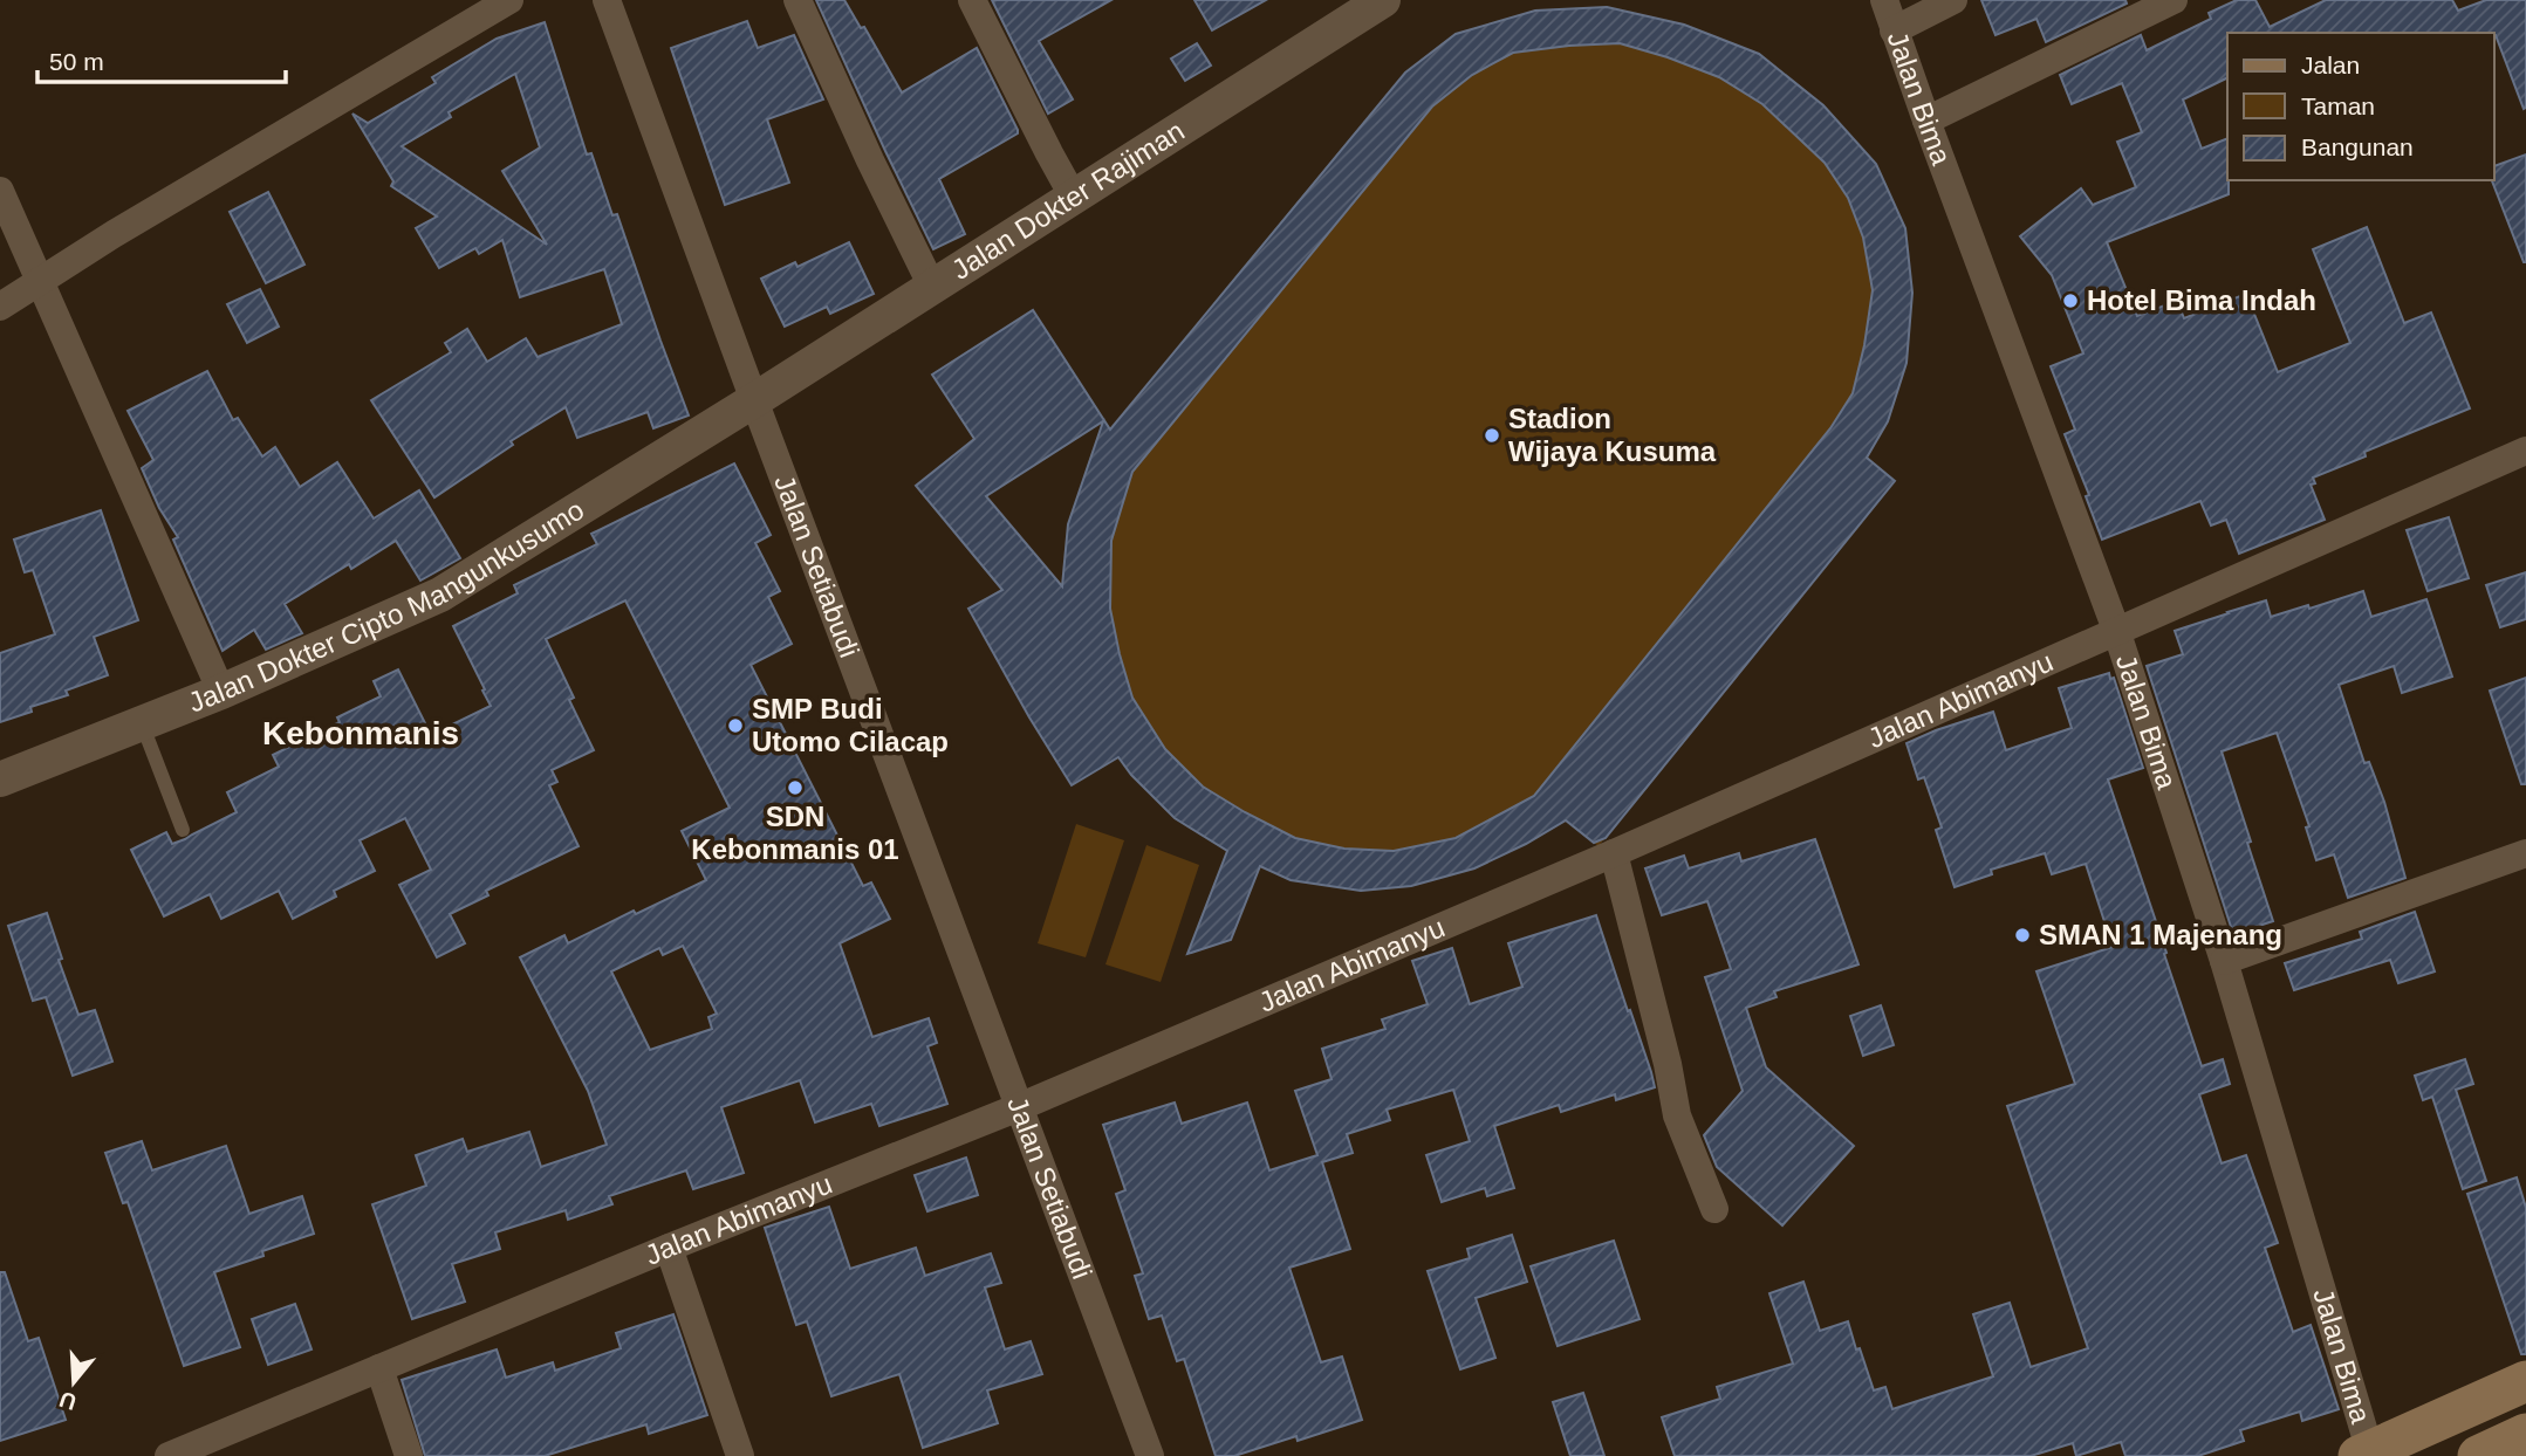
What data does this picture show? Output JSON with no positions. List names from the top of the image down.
{
  "streets": {
    "street": [
      "Jalan Bima",
      "Jalan Dokter Rajiman",
      "Jalan Setiabudi",
      "Jalan Dokter Cipto Mangunkusumo",
      "Jalan Abimanyu"
    ]
  },
  "crossings": [
    ["Jalan Bima", "Jalan Abimanyu"],
    ["Jalan Dokter Rajiman", "Jalan Setiabudi"],
    ["Jalan Dokter Rajiman", "Jalan Dokter Cipto Mangunkusumo"],
    ["Jalan Setiabudi", "Jalan Dokter Cipto Mangunkusumo"],
    ["Jalan Setiabudi", "Jalan Abimanyu"]
  ],
  "districts": ["Kebonmanis"],
  "places": [
    "Hotel Bima Indah",
    "Stadion Wijaya Kusuma",
    "SMP Budi Utomo Cilacap",
    "SDN Kebonmanis 01",
    "SMAN 1 Majenang"
  ],
  "legend": ["Jalan", "Taman", "Bangunan"],
  "scale_bar": "50 m",
  "north": "bottom"
}
